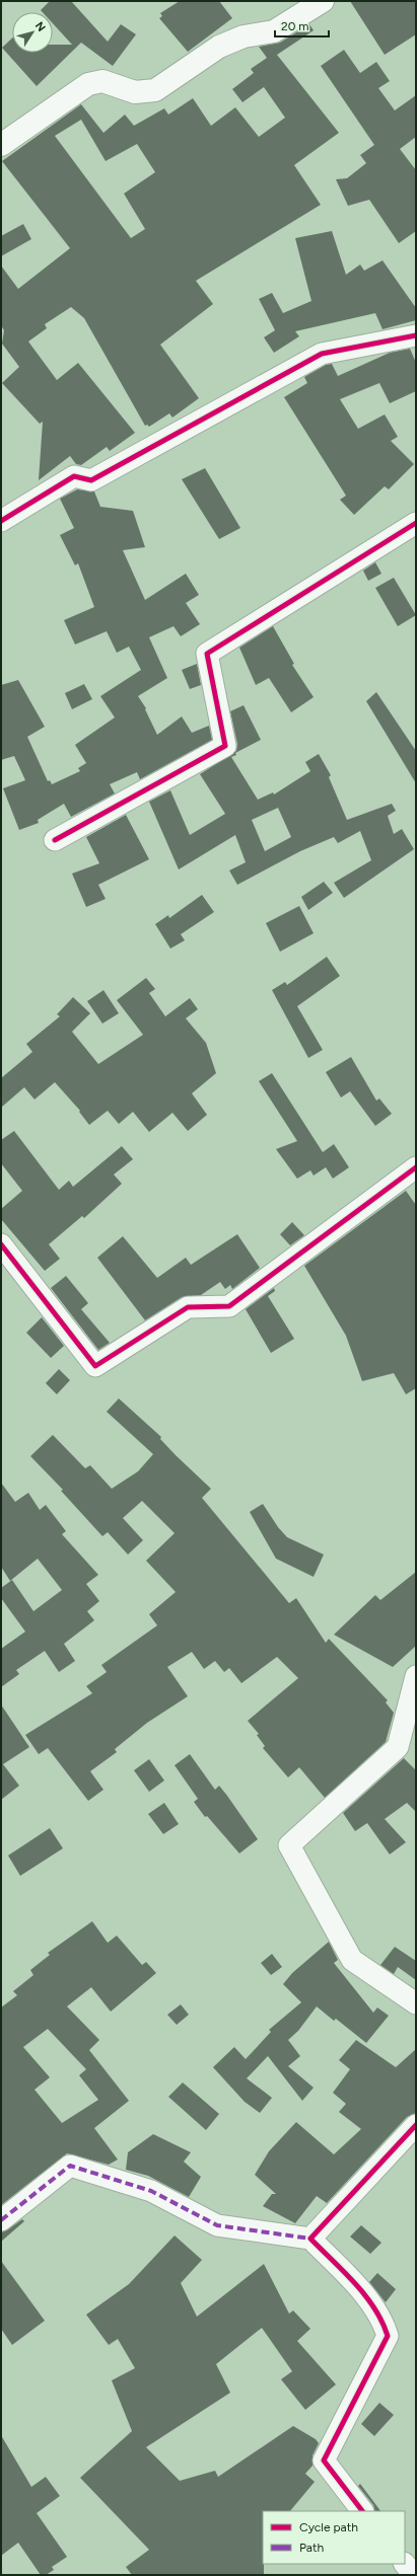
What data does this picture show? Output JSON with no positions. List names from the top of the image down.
{
  "legend": ["Cycle path", "Path"],
  "scale_bar": "20 m",
  "north": "top right"
}
